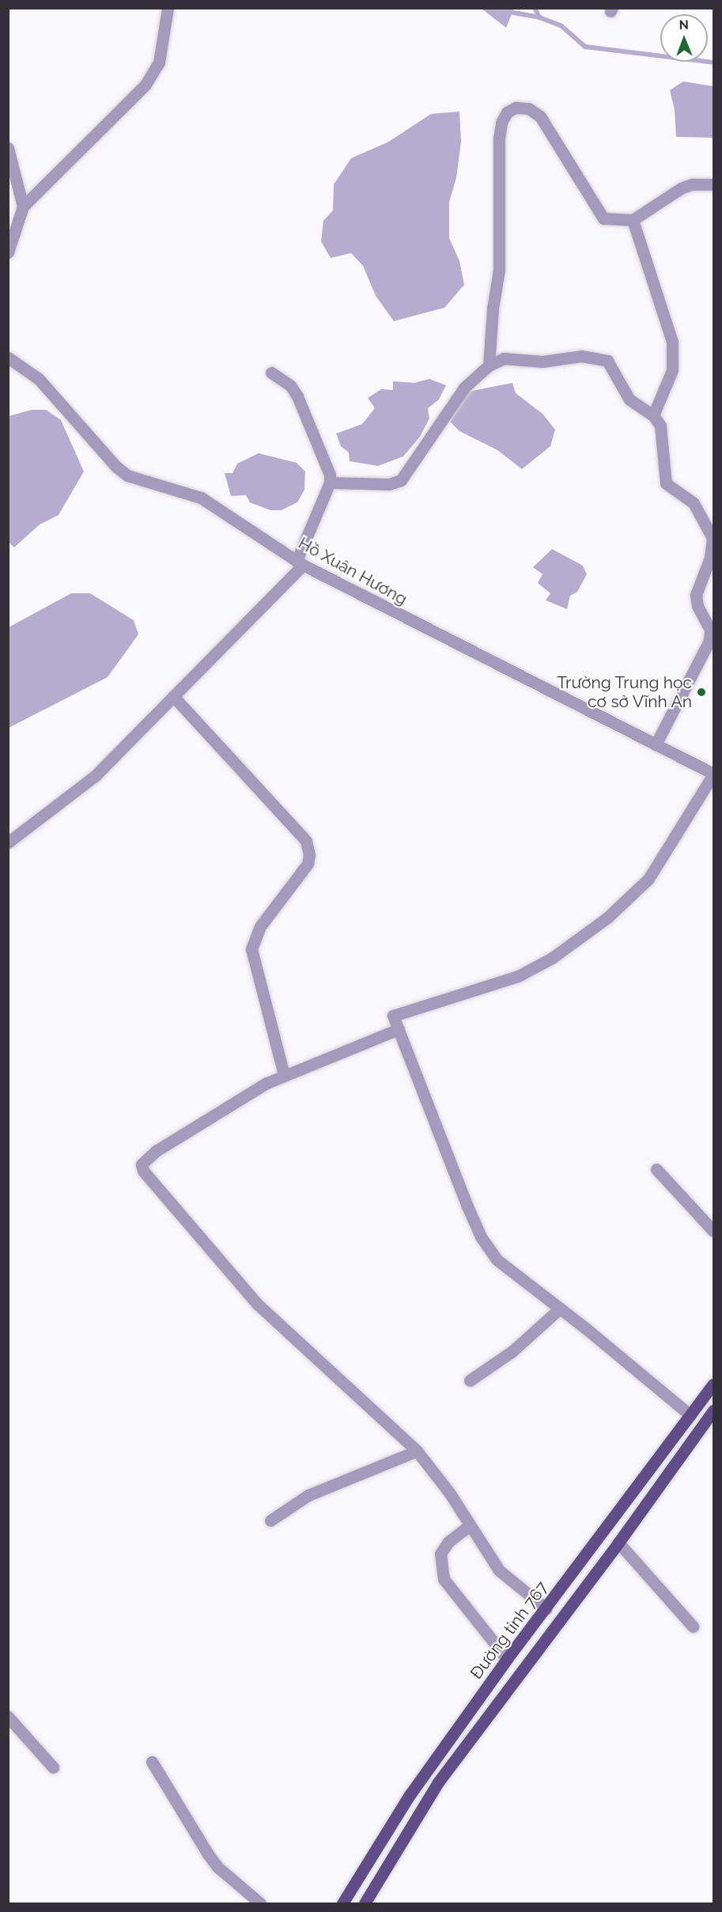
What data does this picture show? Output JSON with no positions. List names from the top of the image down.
{
  "streets": {
    "main road": ["Đường tỉnh 767"],
    "street": ["Hồ Xuân Hương"]
  },
  "places": ["Trường Trung học cơ sở Vĩnh An"],
  "north": "top"
}
